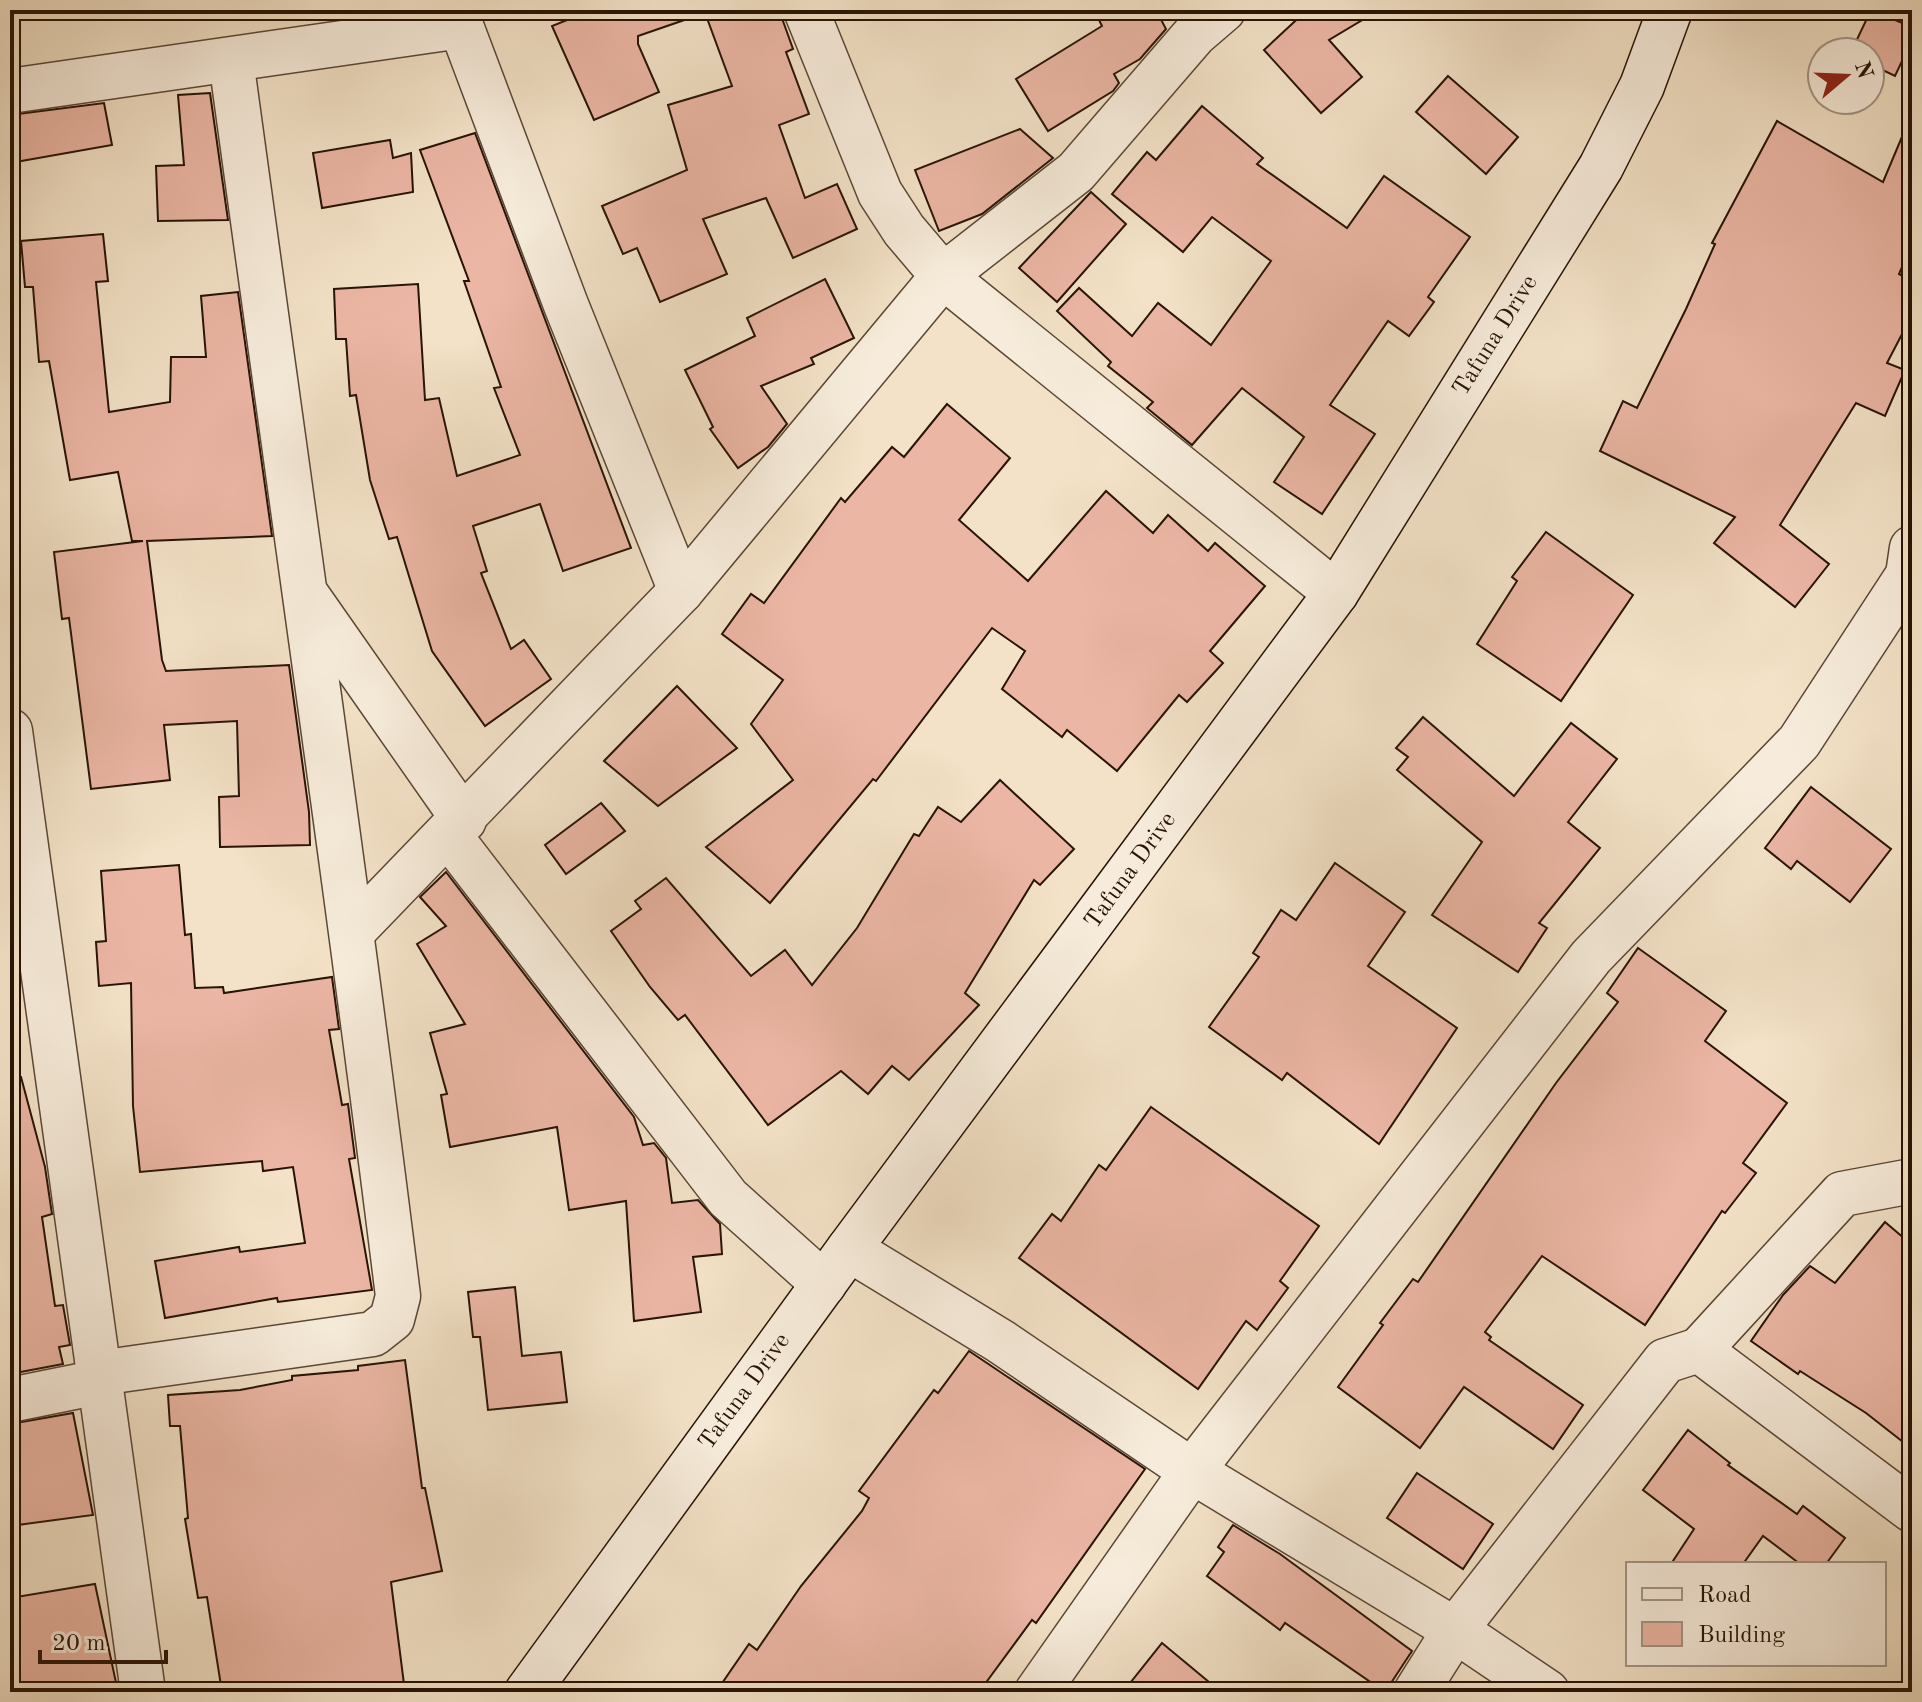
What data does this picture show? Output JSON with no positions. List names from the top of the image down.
{
  "streets": {
    "street": ["Tafuna Drive"]
  },
  "legend": ["Road", "Building"],
  "scale_bar": "20 m",
  "north": "right"
}
